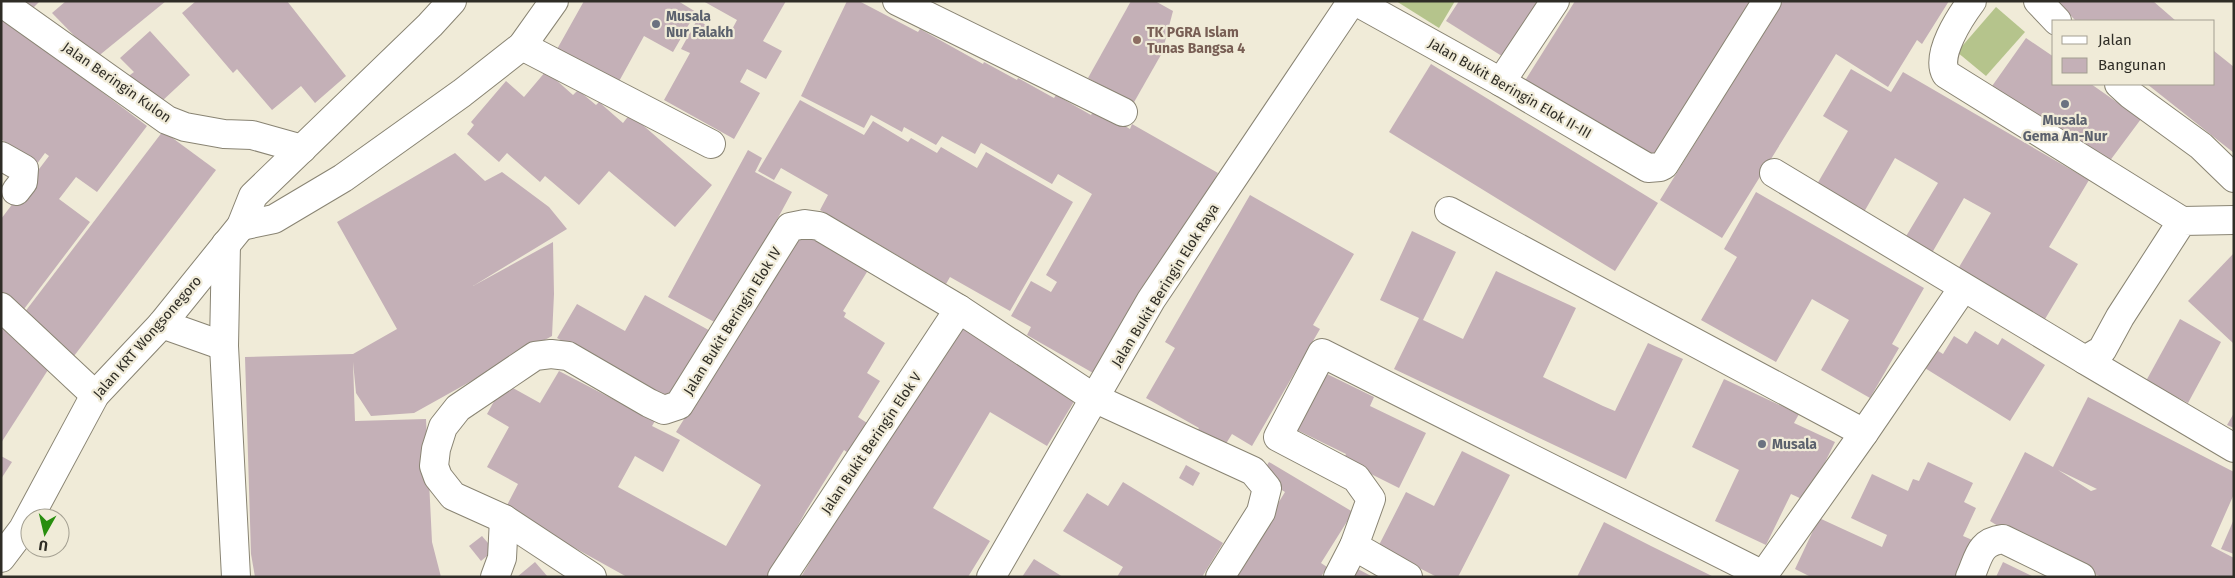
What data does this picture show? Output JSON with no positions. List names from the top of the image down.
{
  "streets": {
    "street": [
      "Jalan Beringin Kulon",
      "Jalan Bukit Beringin Elok II-III",
      "Jalan Bukit Beringin Elok Raya",
      "Jalan Bukit Beringin Elok IV",
      "Jalan KRT Wongsonegoro",
      "Jalan Bukit Beringin Elok V"
    ]
  },
  "crossings": [
    ["Jalan Beringin Kulon", "Jalan KRT Wongsonegoro"],
    ["Jalan Bukit Beringin Elok II-III", "Jalan Bukit Beringin Elok Raya"],
    ["Jalan Bukit Beringin Elok Raya", "Jalan Bukit Beringin Elok IV"],
    ["Jalan Bukit Beringin Elok IV", "Jalan Bukit Beringin Elok V"]
  ],
  "places": [
    "Musala Nur Falakh",
    "TK PGRA Islam Tunas Bangsa 4",
    "Musala Gema An-Nur",
    "Musala"
  ],
  "legend": ["Jalan", "Bangunan"],
  "north": "bottom"
}
